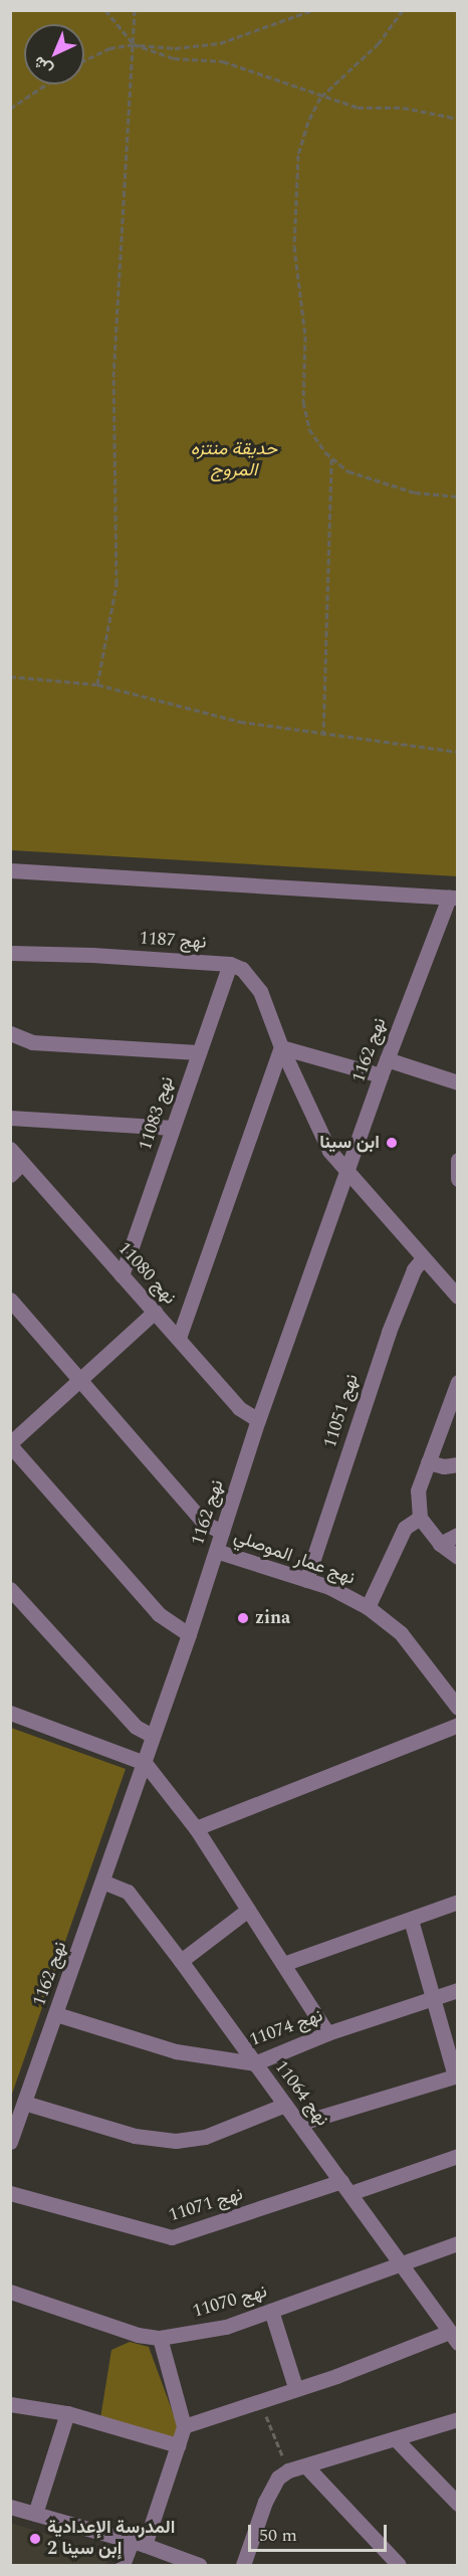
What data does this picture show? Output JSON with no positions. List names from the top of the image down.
{
  "streets": {
    "street": [
      "نهج 1187",
      "نهج 1162",
      "نهج 11083",
      "نهج 11080",
      "نهج 11051",
      "نهج عمار الموصلي",
      "نهج 11074",
      "نهج 11064",
      "نهج 11071",
      "نهج 11070"
    ]
  },
  "crossings": [
    ["نهج 1187", "نهج 1162"],
    ["نهج 1187", "نهج 11083"],
    ["نهج 1187", "نهج 11051"],
    ["نهج 1162", "نهج 11080"],
    ["نهج 1162", "نهج عمار الموصلي"],
    ["نهج 1162", "نهج 11074"],
    ["نهج 1162", "نهج 11064"],
    ["نهج 11083", "نهج 11080"],
    ["نهج 11051", "نهج عمار الموصلي"],
    ["نهج 11074", "نهج 11064"],
    ["نهج 11064", "نهج 11071"],
    ["نهج 11064", "نهج 11070"]
  ],
  "parks": ["حديقة منتزه المروج"],
  "places": ["ابن سينا", "zina", "المدرسة الإعدادية إبن سينا 2"],
  "scale_bar": "50 m",
  "north": "bottom left"
}
